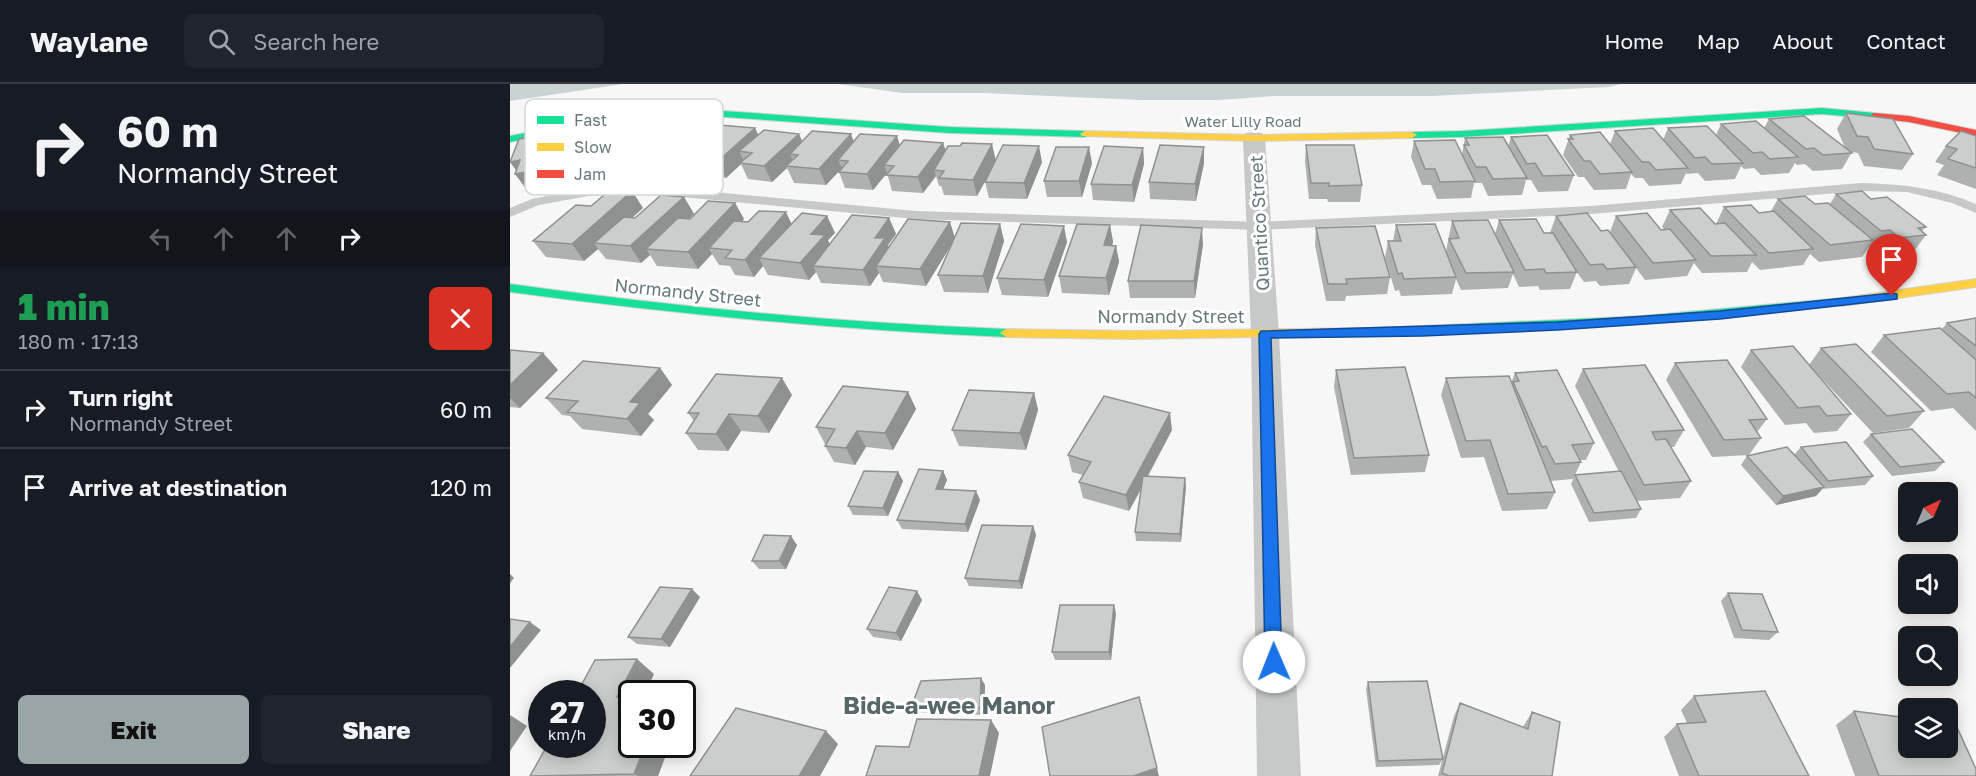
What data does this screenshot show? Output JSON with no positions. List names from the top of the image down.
{
  "streets": {
    "street": ["Water Lilly Road", "Quantico Street", "Normandy Street"]
  },
  "crossings": [
    ["Water Lilly Road", "Quantico Street"],
    ["Quantico Street", "Normandy Street"]
  ],
  "districts": ["Bide-a-wee Manor"],
  "legend": ["Fast", "Slow", "Jam"],
  "north": "top right",
  "page": {
    "header": "Waylane",
    "search": "Search here",
    "nav": [
      "Home",
      "Map",
      "About",
      "Contact"
    ],
    "turn": ["60 m", "Normandy Street"],
    "heading": ["1 min", "180 m · 17:13"],
    "list": [
      {
        "name": "Turn right",
        "note": "Normandy Street",
        "value": "60 m"
      },
      {
        "name": "Arrive at destination",
        "value": "120 m"
      }
    ],
    "speed": "27 km/h",
    "limit": "30",
    "buttons": ["Exit", "Share"]
  }
}
